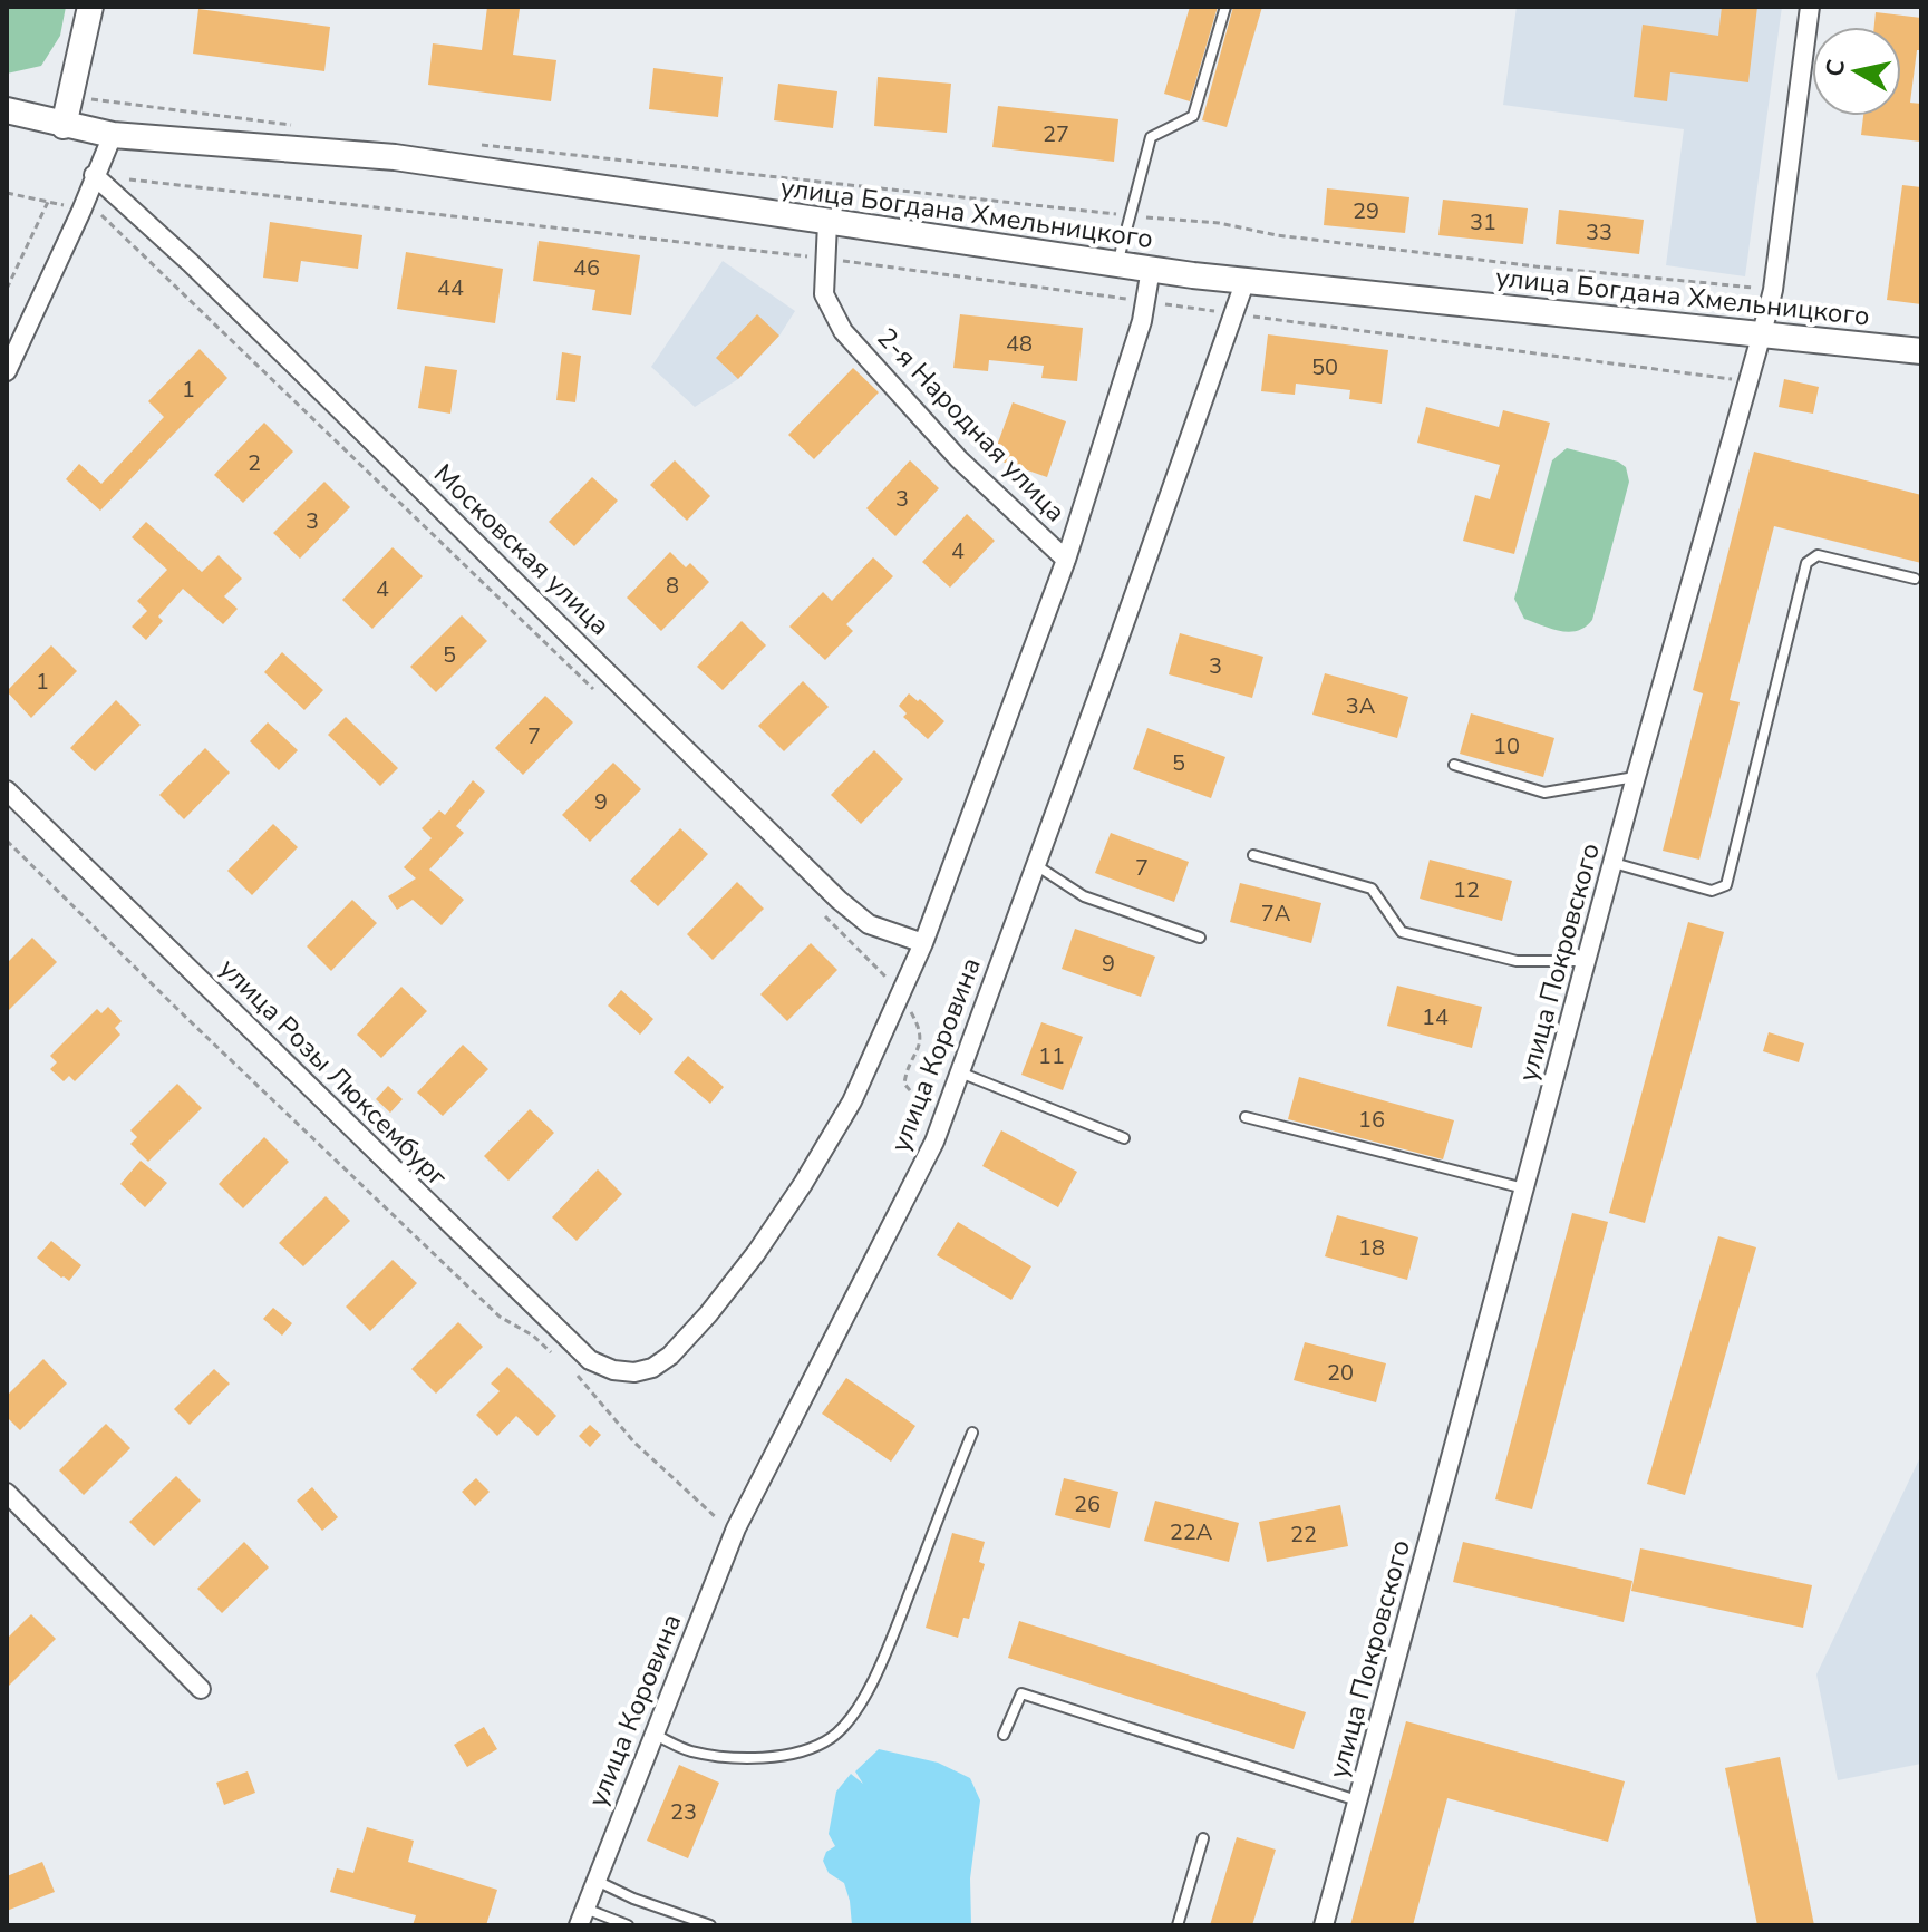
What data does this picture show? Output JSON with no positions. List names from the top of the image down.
{
  "streets": {
    "street": [
      "улица Богдана Хмельницкого",
      "2-я Народная улица",
      "Московская улица",
      "улица Покровского",
      "улица Коровина",
      "улица Розы Люксембург"
    ]
  },
  "crossings": [
    ["улица Богдана Хмельницкого", "2-я Народная улица"],
    ["улица Богдана Хмельницкого", "улица Покровского"],
    ["улица Богдана Хмельницкого", "улица Коровина"]
  ],
  "house_numbers": [
    "27",
    "29",
    "31",
    "33",
    "46",
    "44",
    "48",
    "50",
    "1",
    "2",
    "3",
    "3",
    "4",
    "8",
    "4",
    "5",
    "3",
    "1",
    "3А",
    "7",
    "10",
    "5",
    "9",
    "7",
    "12",
    "7А",
    "9",
    "14",
    "11",
    "16",
    "18",
    "20",
    "26",
    "22А",
    "22",
    "23"
  ],
  "north": "left"
}
